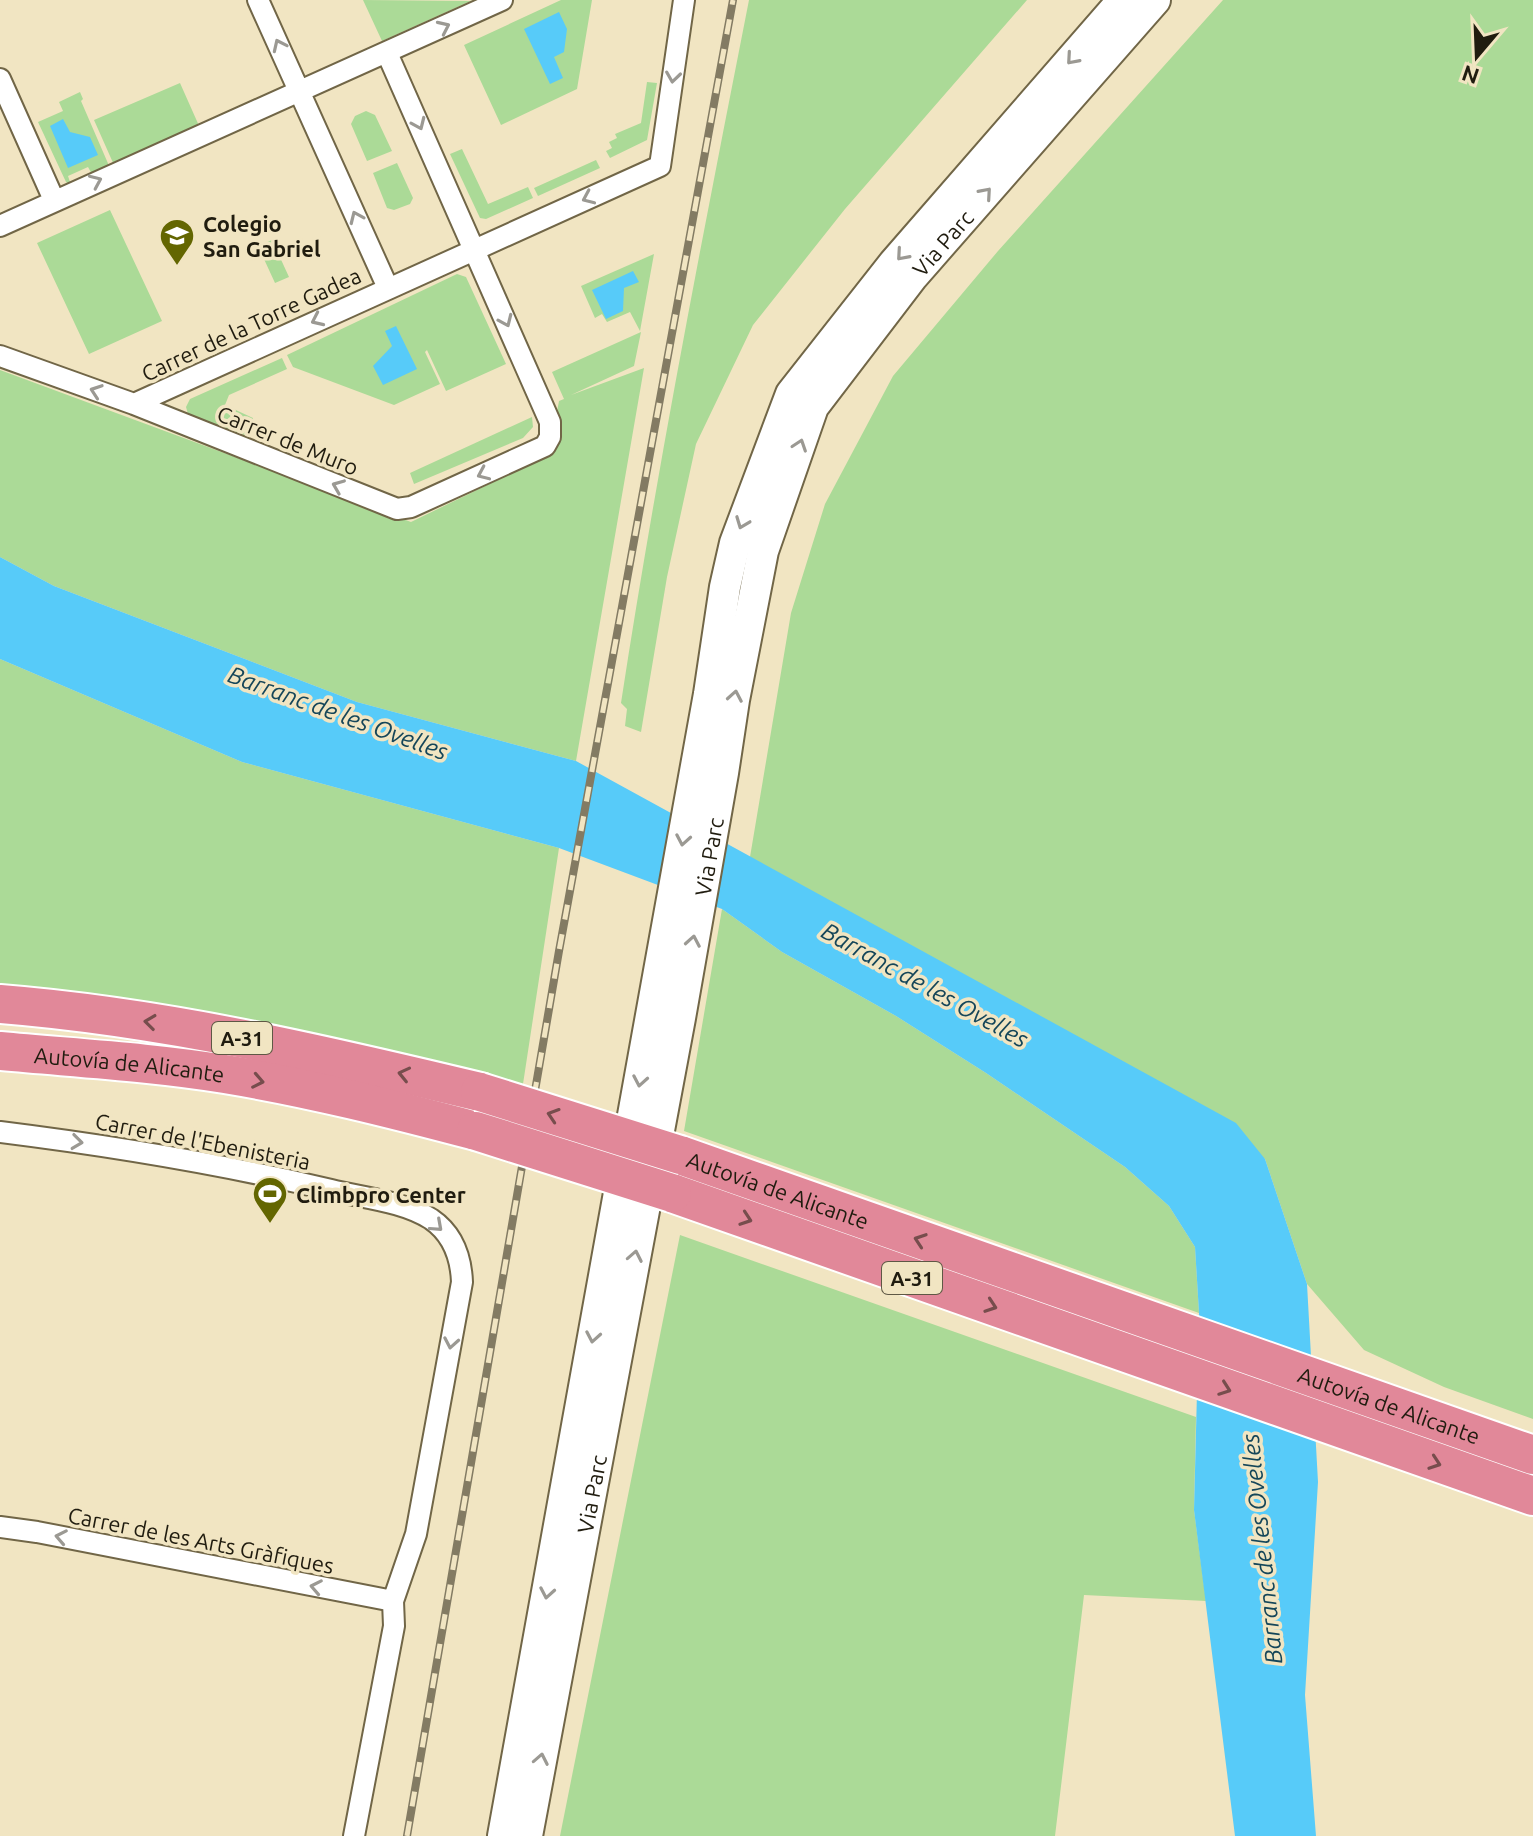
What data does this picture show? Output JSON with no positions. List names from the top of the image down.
{
  "streets": {
    "highway": ["A-31", "Autovía de Alicante"],
    "main road": ["Via Parc"],
    "street": [
      "Carrer de la Torre Gadea",
      "Carrer de Muro",
      "Carrer de l'Ebenisteria",
      "Carrer de les Arts Gràfiques"
    ]
  },
  "crossings": [
    ["Carrer de la Torre Gadea", "Carrer de Muro"],
    ["Carrer de l'Ebenisteria", "Carrer de les Arts Gràfiques"]
  ],
  "one_way": ["Carrer de la Torre Gadea", "Carrer de les Arts Gràfiques"],
  "water": ["Barranc de les Ovelles"],
  "places": {
    "school or university": ["Colegio San Gabriel"],
    "sports": ["Climbpro Center"]
  },
  "north": "bottom"
}
